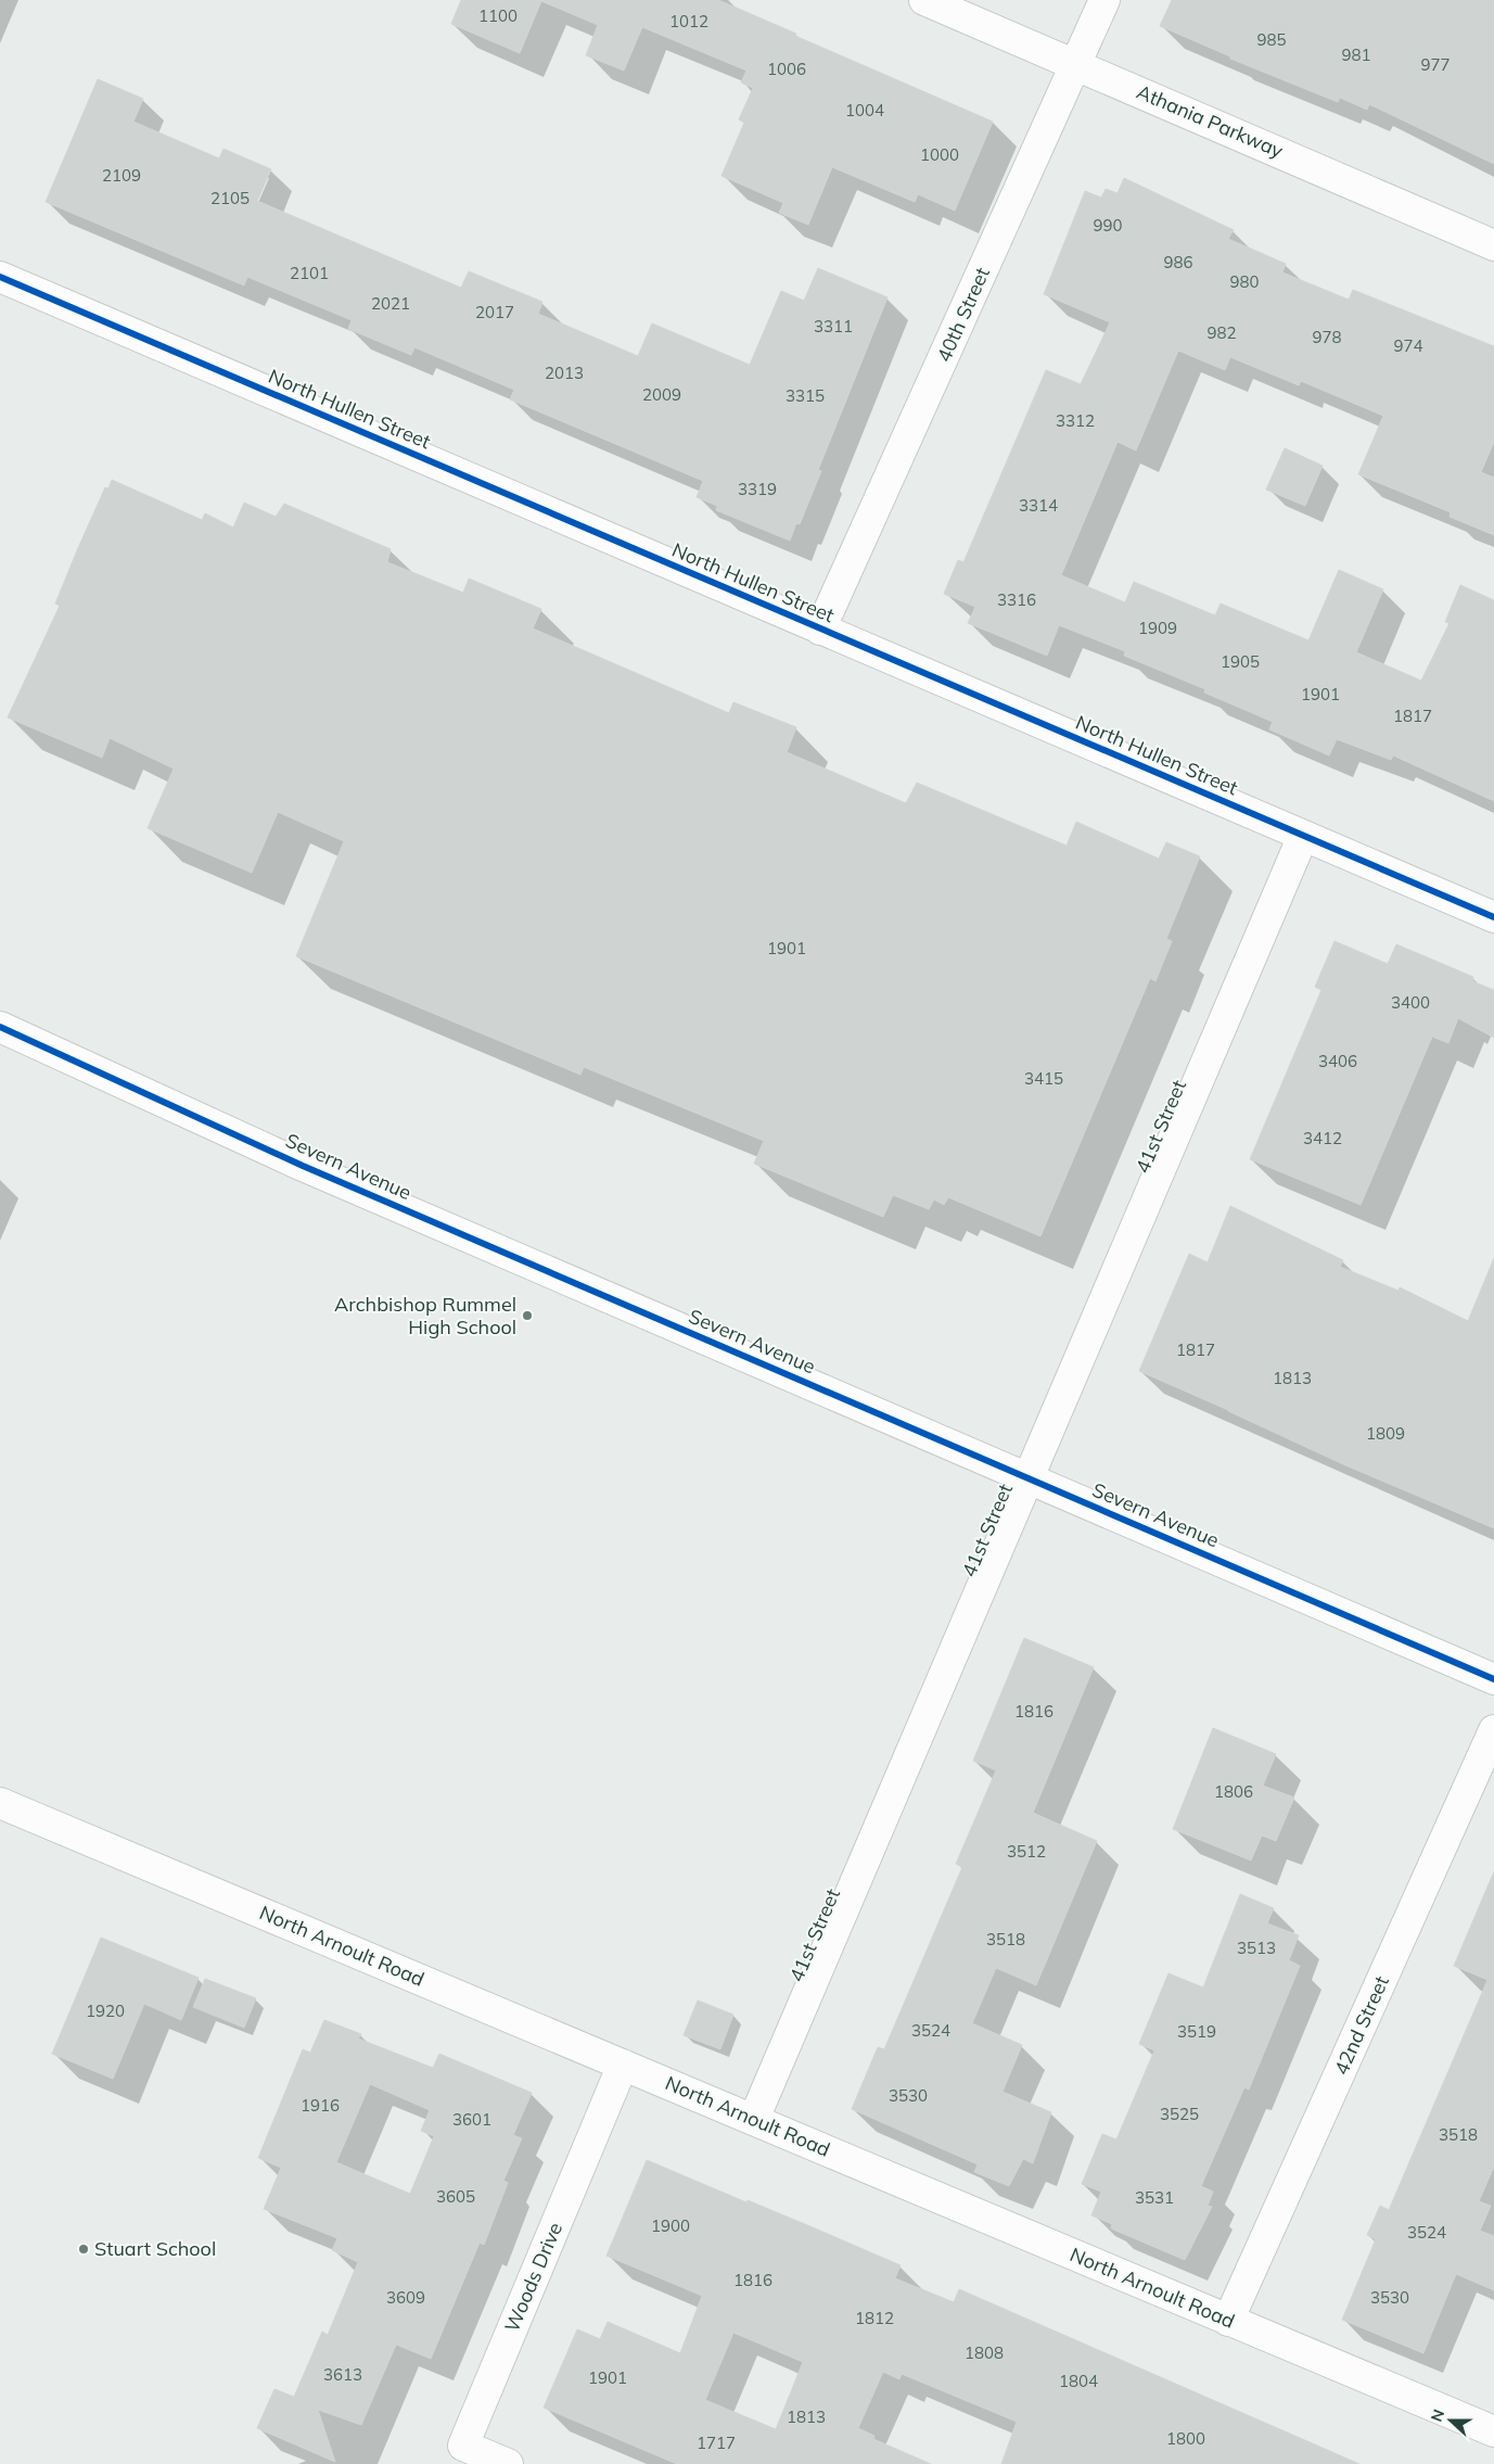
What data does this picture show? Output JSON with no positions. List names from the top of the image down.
{
  "streets": {
    "street": [
      "Athania Parkway",
      "40th Street",
      "North Hullen Street",
      "41st Street",
      "Severn Avenue",
      "North Arnoult Road",
      "42nd Street",
      "Woods Drive"
    ]
  },
  "crossings": [
    ["Athania Parkway", "40th Street"],
    ["40th Street", "North Hullen Street"],
    ["North Hullen Street", "41st Street"],
    ["41st Street", "Severn Avenue"],
    ["41st Street", "North Arnoult Road"],
    ["North Arnoult Road", "42nd Street"],
    ["North Arnoult Road", "Woods Drive"]
  ],
  "places": ["Archbishop Rummel High School", "Stuart School"],
  "house_numbers": [
    "1100",
    "1012",
    "985",
    "981",
    "977",
    "1006",
    "1004",
    "1000",
    "2109",
    "2105",
    "990",
    "986",
    "2101",
    "980",
    "2021",
    "2017",
    "3311",
    "982",
    "978",
    "974",
    "2013",
    "2009",
    "3315",
    "3312",
    "3319",
    "3314",
    "3316",
    "1909",
    "1905",
    "1901",
    "1817",
    "1901",
    "3400",
    "3406",
    "3415",
    "3412",
    "1817",
    "1813",
    "1809",
    "1816",
    "1806",
    "3512",
    "3518",
    "3513",
    "1920",
    "3524",
    "3519",
    "3530",
    "1916",
    "3525",
    "3601",
    "3518",
    "3605",
    "3531",
    "1900",
    "3524",
    "1816",
    "3609",
    "3530",
    "1812",
    "1808",
    "3613",
    "1901",
    "1804",
    "1813",
    "1800",
    "1717"
  ],
  "north": "left"
}
